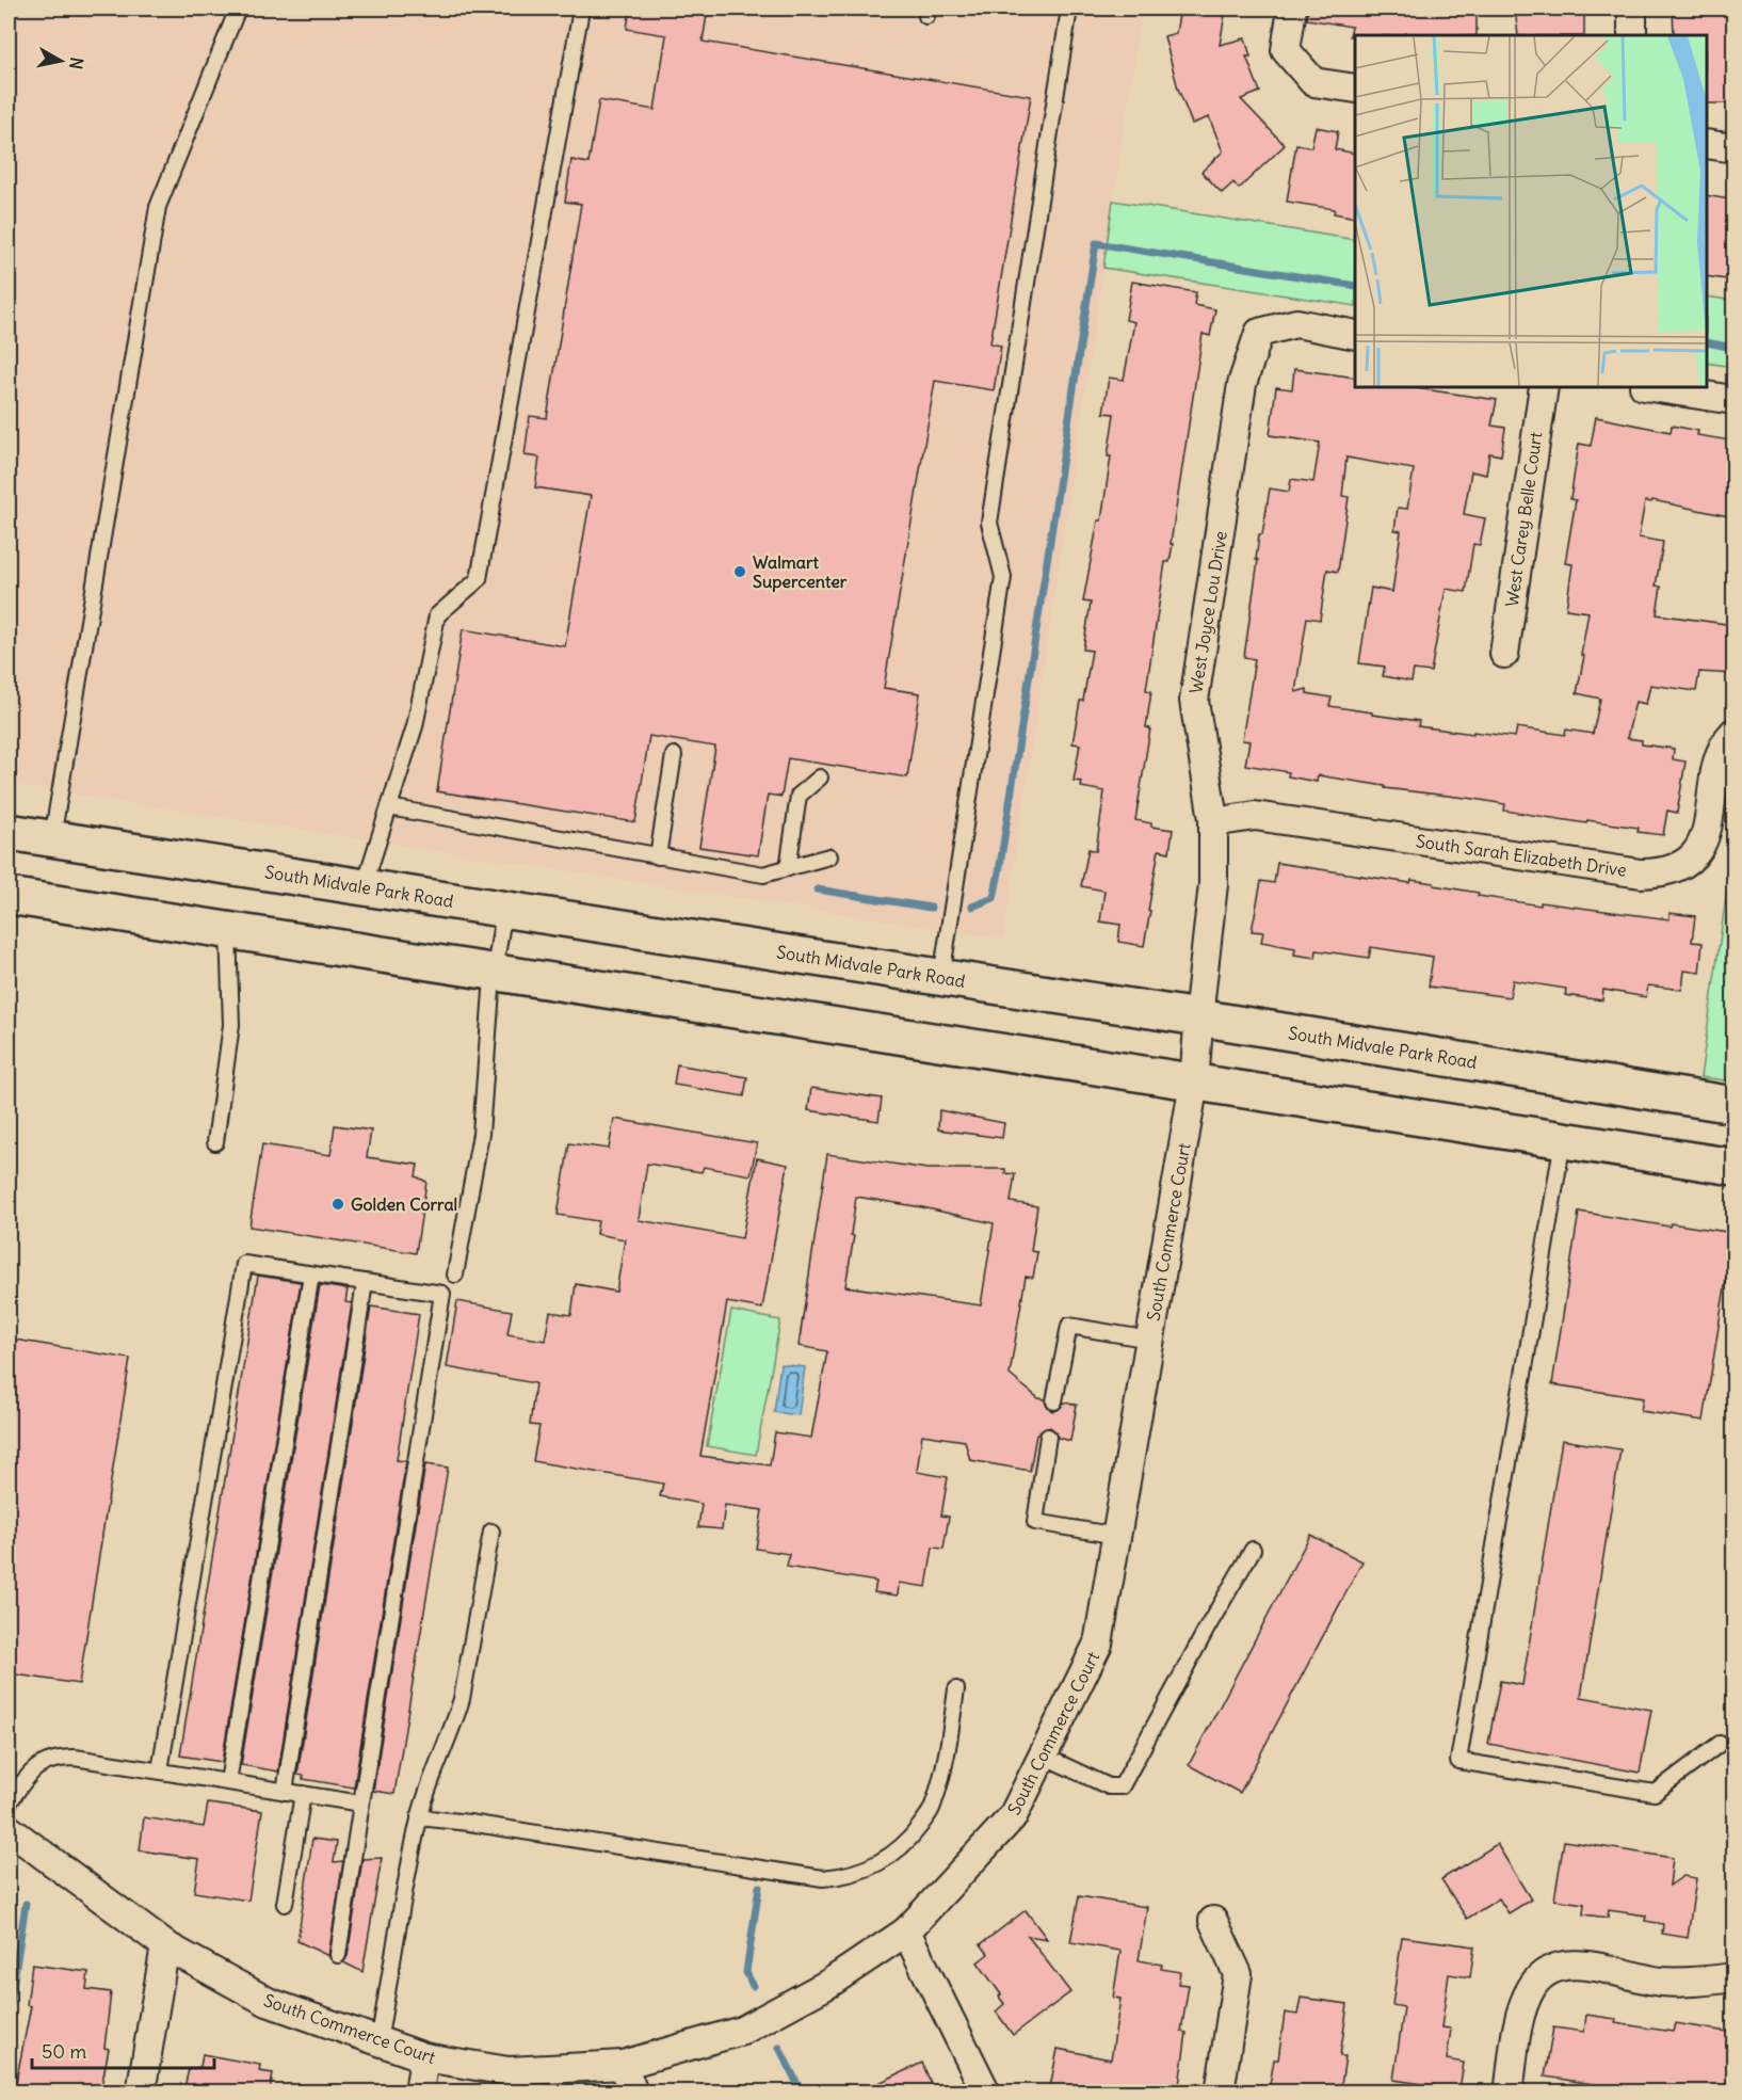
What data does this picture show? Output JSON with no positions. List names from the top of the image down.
{
  "streets": {
    "main road": ["South Midvale Park Road"],
    "street": [
      "West Carey Belle Court",
      "West Joyce Lou Drive",
      "South Sarah Elizabeth Drive",
      "South Commerce Court"
    ]
  },
  "crossings": [
    ["West Joyce Lou Drive", "South Sarah Elizabeth Drive"],
    ["West Joyce Lou Drive", "South Midvale Park Road"],
    ["West Joyce Lou Drive", "South Commerce Court"],
    ["South Midvale Park Road", "South Commerce Court"]
  ],
  "places": ["Walmart Supercenter", "Golden Corral"],
  "scale_bar": "50 m",
  "north": "right"
}
